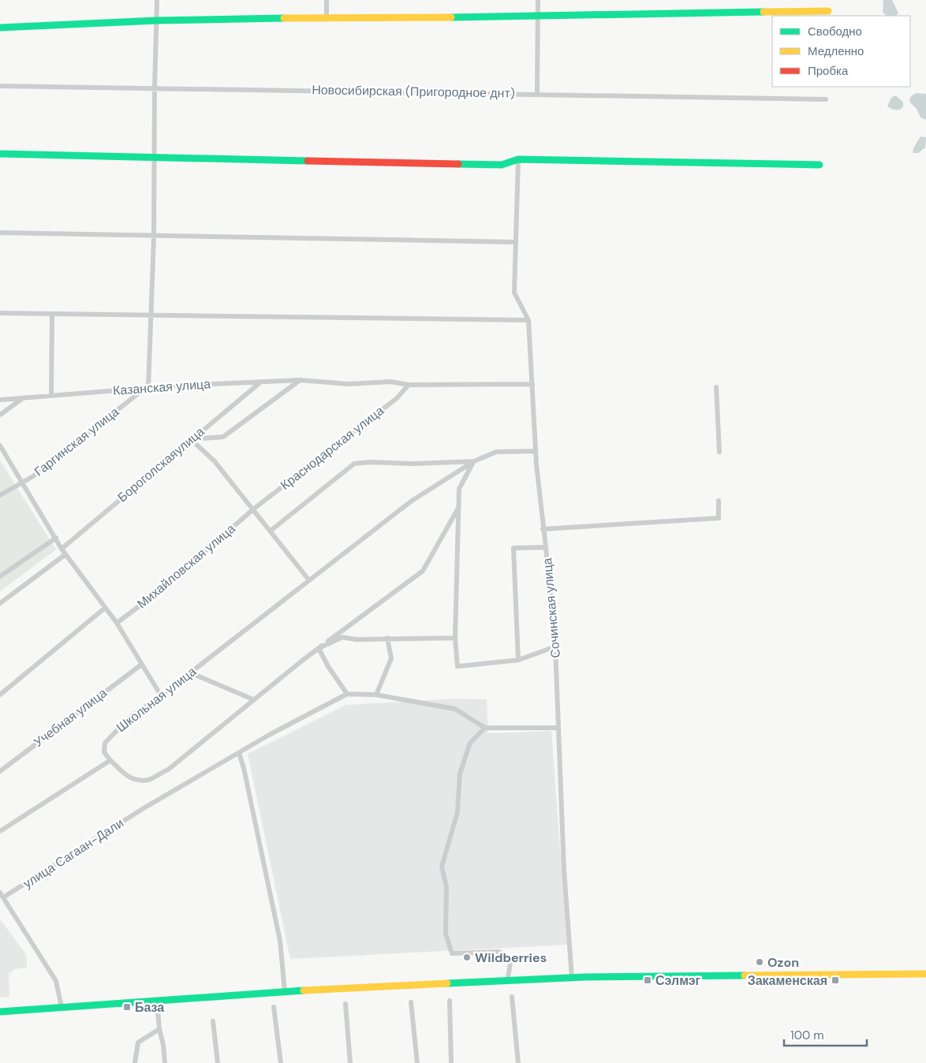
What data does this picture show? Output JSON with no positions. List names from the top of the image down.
{
  "streets": {
    "street": [
      "Новосибирская (Пригородное днт)",
      "Казанская улица",
      "Гаргинская улица",
      "Краснодарская улица",
      "Бороголскаяулица",
      "Михайловская улица",
      "Сочинская улица",
      "Школьная улица",
      "Учебная улица",
      "улица Сагаан-Дали"
    ]
  },
  "crossings": [
    ["Казанская улица", "Гаргинская улица"],
    ["Казанская улица", "Краснодарская улица"],
    ["Казанская улица", "Бороголскаяулица"],
    ["Краснодарская улица", "Михайловская улица"]
  ],
  "places": {
    "other": ["Wildberries", "Ozon"],
    "transit": ["Сэлмэг", "Закаменская", "База"]
  },
  "legend": ["Свободно", "Медленно", "Пробка"],
  "scale_bar": "100 m"
}
